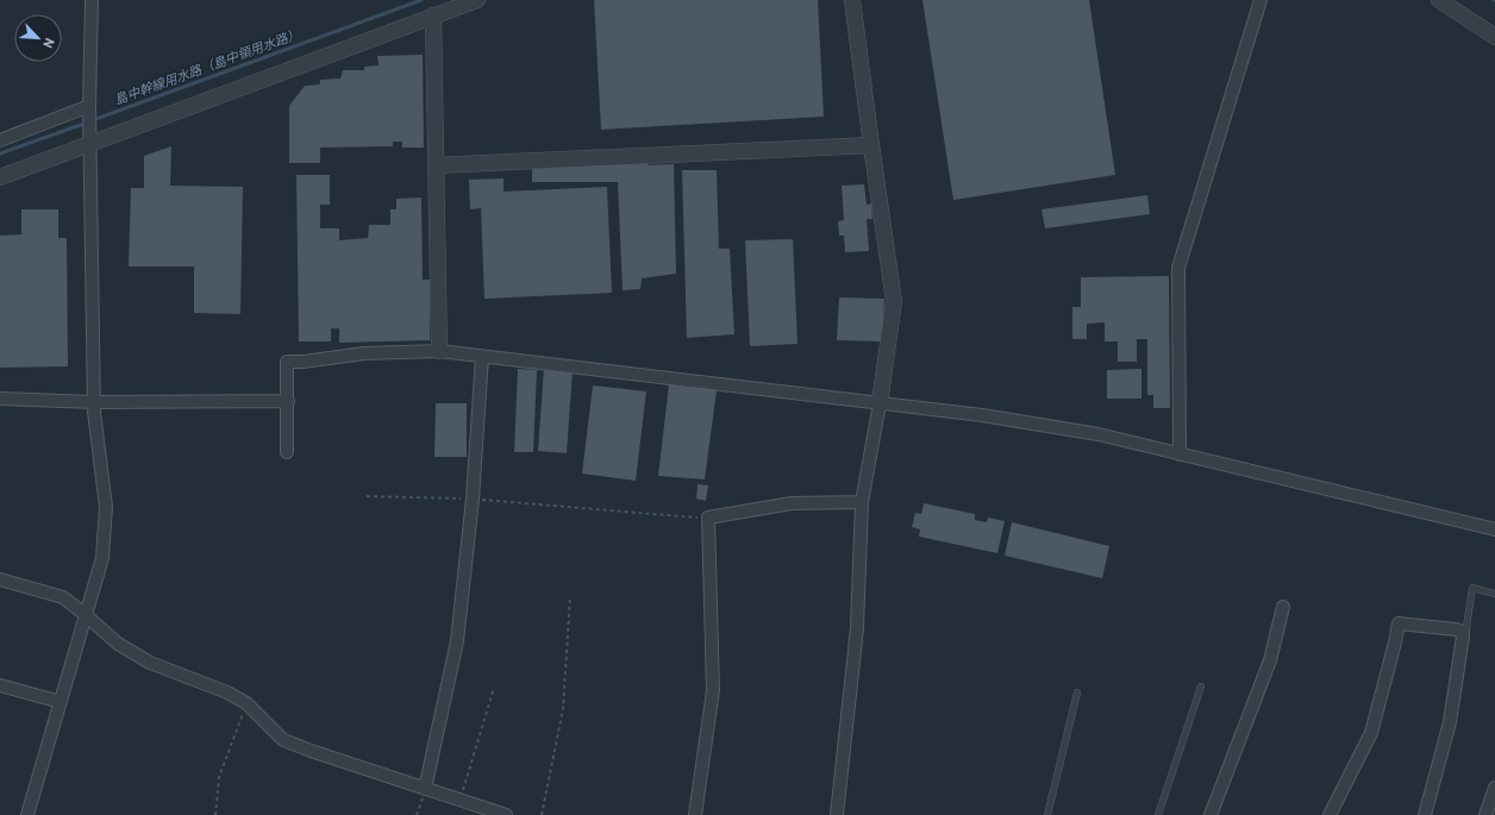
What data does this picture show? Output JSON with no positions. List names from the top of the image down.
{
  "water": ["島中幹線用水路（島中領用水路）"],
  "north": "bottom right"
}
